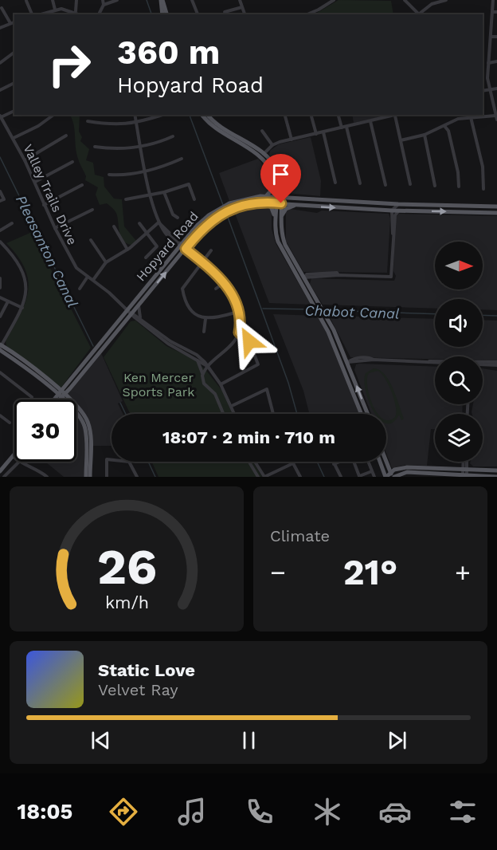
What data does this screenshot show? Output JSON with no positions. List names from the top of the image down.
{
  "streets": {
    "main road": ["Hopyard Road"],
    "street": ["Valley Trails Drive"]
  },
  "crossings": [
    ["Valley Trails Drive", "Hopyard Road"]
  ],
  "water": ["Pleasanton Canal", "Chabot Canal"],
  "parks": ["Ken Mercer Sports Park"],
  "north": "right",
  "page": {
    "turn": ["360 m", "Hopyard Road"],
    "limit": "30",
    "trip": "18:07 · 2 min · 710 m",
    "tile": "Climate",
    "heat": ["−", "21°", "+"],
    "song": ["Static Love", "Velvet Ray"],
    "tabs": "18:05",
    "gauge": ["26", "km/h"]
  }
}
